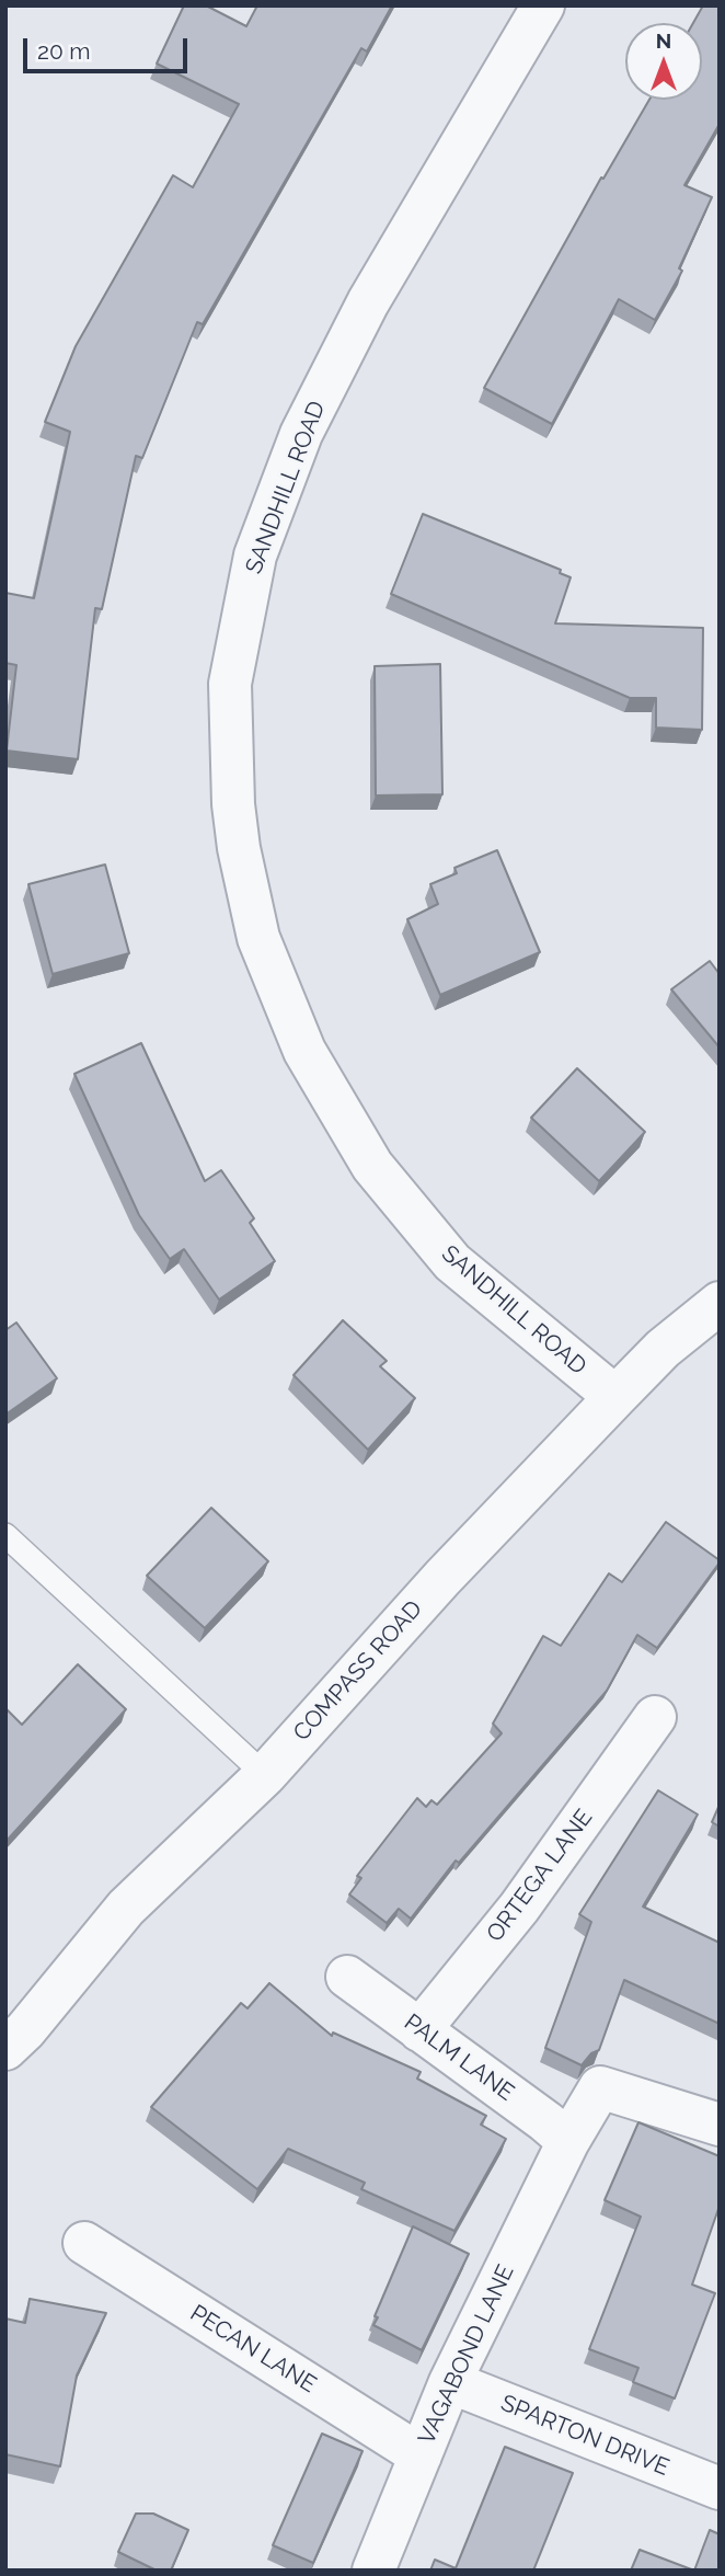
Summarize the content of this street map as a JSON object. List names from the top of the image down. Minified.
{"streets":{"street":["SANDHILL ROAD","COMPASS ROAD","ORTEGA LANE","PALM LANE","PECAN LANE","VAGABOND LANE","SPARTON DRIVE"]},"crossings":[["SANDHILL ROAD","COMPASS ROAD"],["ORTEGA LANE","PALM LANE"],["PALM LANE","VAGABOND LANE"],["PECAN LANE","VAGABOND LANE"],["VAGABOND LANE","SPARTON DRIVE"]],"scale_bar":"20 m","north":"top"}
